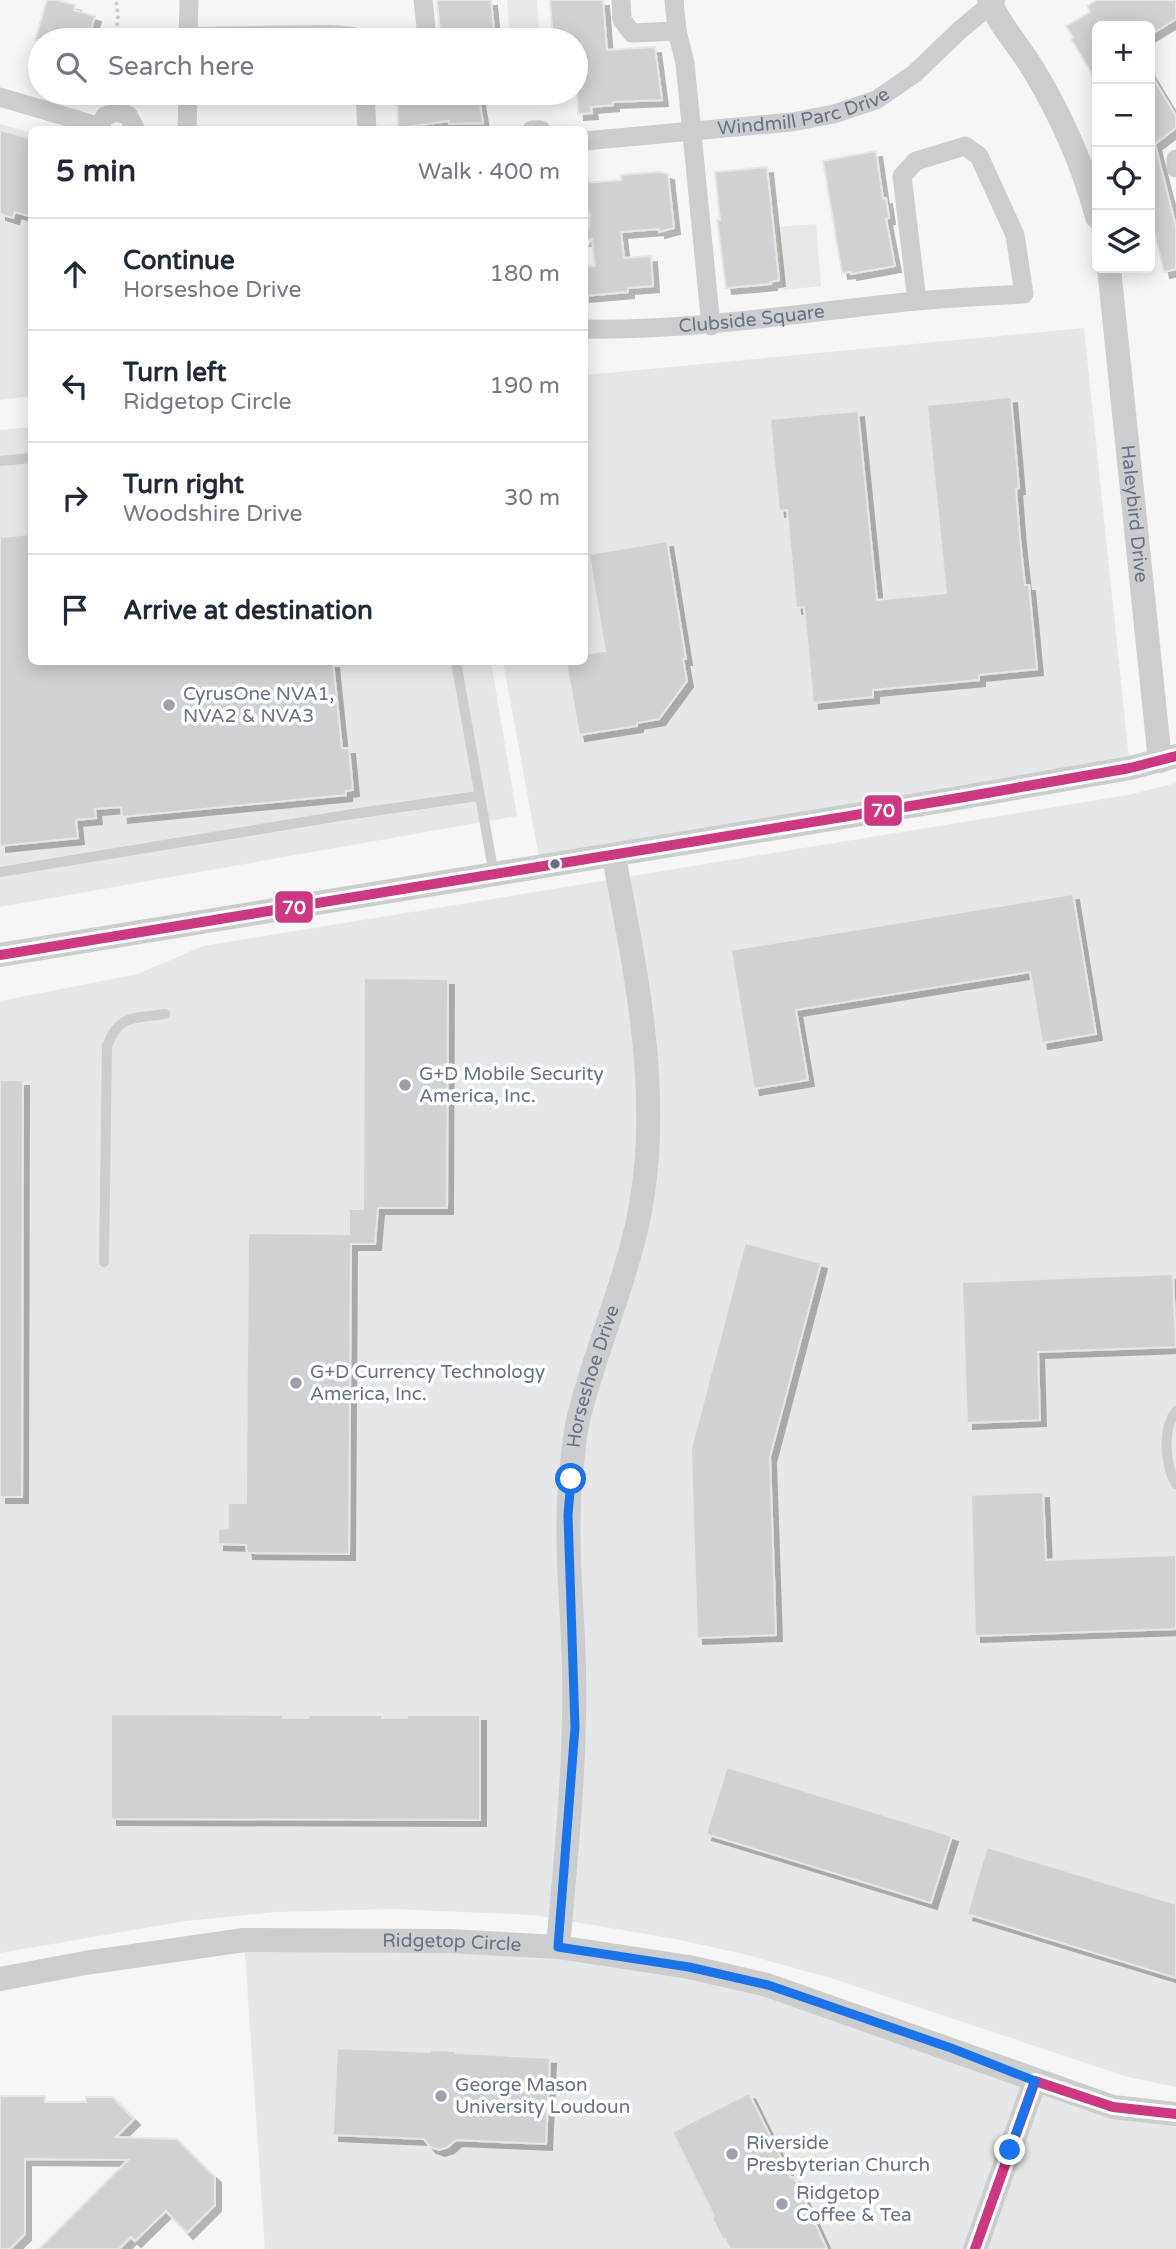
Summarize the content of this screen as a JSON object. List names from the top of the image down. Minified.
{"streets":{"street":["Windmill Parc Drive","Clubside Square","Haleybird Drive","Horseshoe Drive","Ridgetop Circle"]},"crossings":[["Horseshoe Drive","Ridgetop Circle"]],"places":["CyrusOne NVA1, NVA2 & NVA3","G+D Mobile Security America, Inc.","G+D Currency Technology America, Inc.","George Mason University Loudoun","Riverside Presbyterian Church","Ridgetop Coffee & Tea"],"lines":["transit line 70"],"page":{"map_buttons":["+","−"],"search":"Search here","heading":["5 min","Walk · 400 m"],"list":[["Continue","Horseshoe Drive","180 m"],["Turn left","Ridgetop Circle","190 m"],["Turn right","Woodshire Drive","30 m"],"Arrive at destination"]}}
